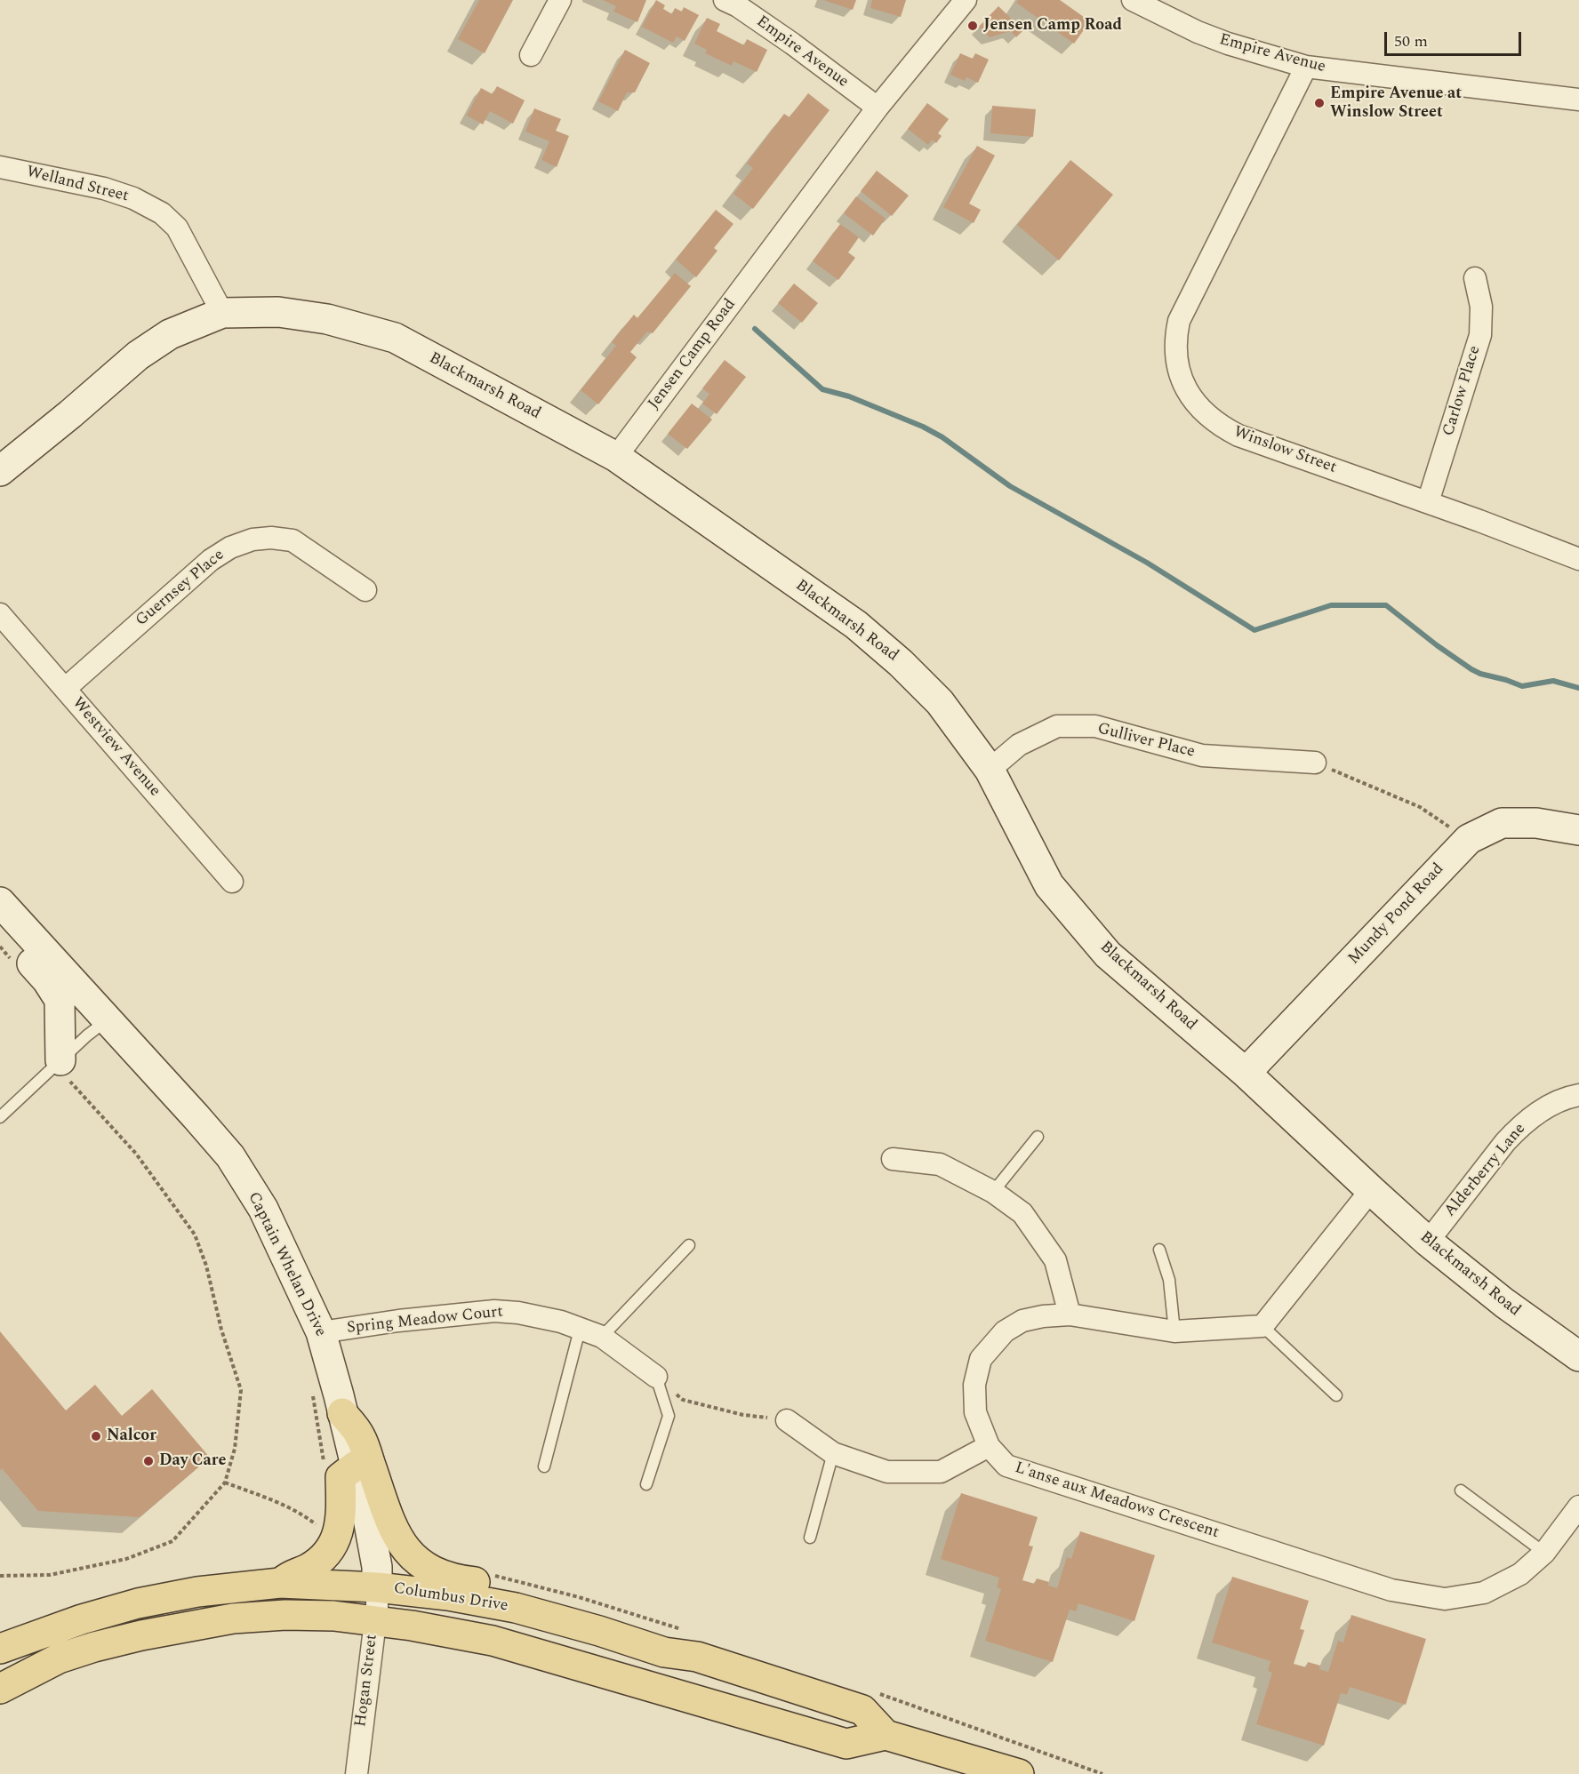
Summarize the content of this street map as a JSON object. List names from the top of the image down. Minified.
{"streets":{"main road":["Columbus Drive"],"street":["Empire Avenue","Welland Street","Jensen Camp Road","Blackmarsh Road","Carlow Place","Winslow Street","Guernsey Place","Gulliver Place","Westview Avenue","Mundy Pond Road","Alderberry Lane","Captain Whelan Drive","Spring Meadow Court","L'anse aux Meadows Crescent","Hogan Street"]},"crossings":[["Empire Avenue","Jensen Camp Road"],["Empire Avenue","Winslow Street"],["Welland Street","Blackmarsh Road"],["Jensen Camp Road","Blackmarsh Road"],["Blackmarsh Road","Gulliver Place"],["Blackmarsh Road","Mundy Pond Road"],["Blackmarsh Road","Alderberry Lane"],["Carlow Place","Winslow Street"],["Guernsey Place","Westview Avenue"],["Captain Whelan Drive","Spring Meadow Court"],["Captain Whelan Drive","Columbus Drive"],["Captain Whelan Drive","Hogan Street"],["Columbus Drive","Hogan Street"]],"places":["Jensen Camp Road","Empire Avenue at Winslow Street","Nalcor","Day Care"],"scale_bar":"50 m"}
